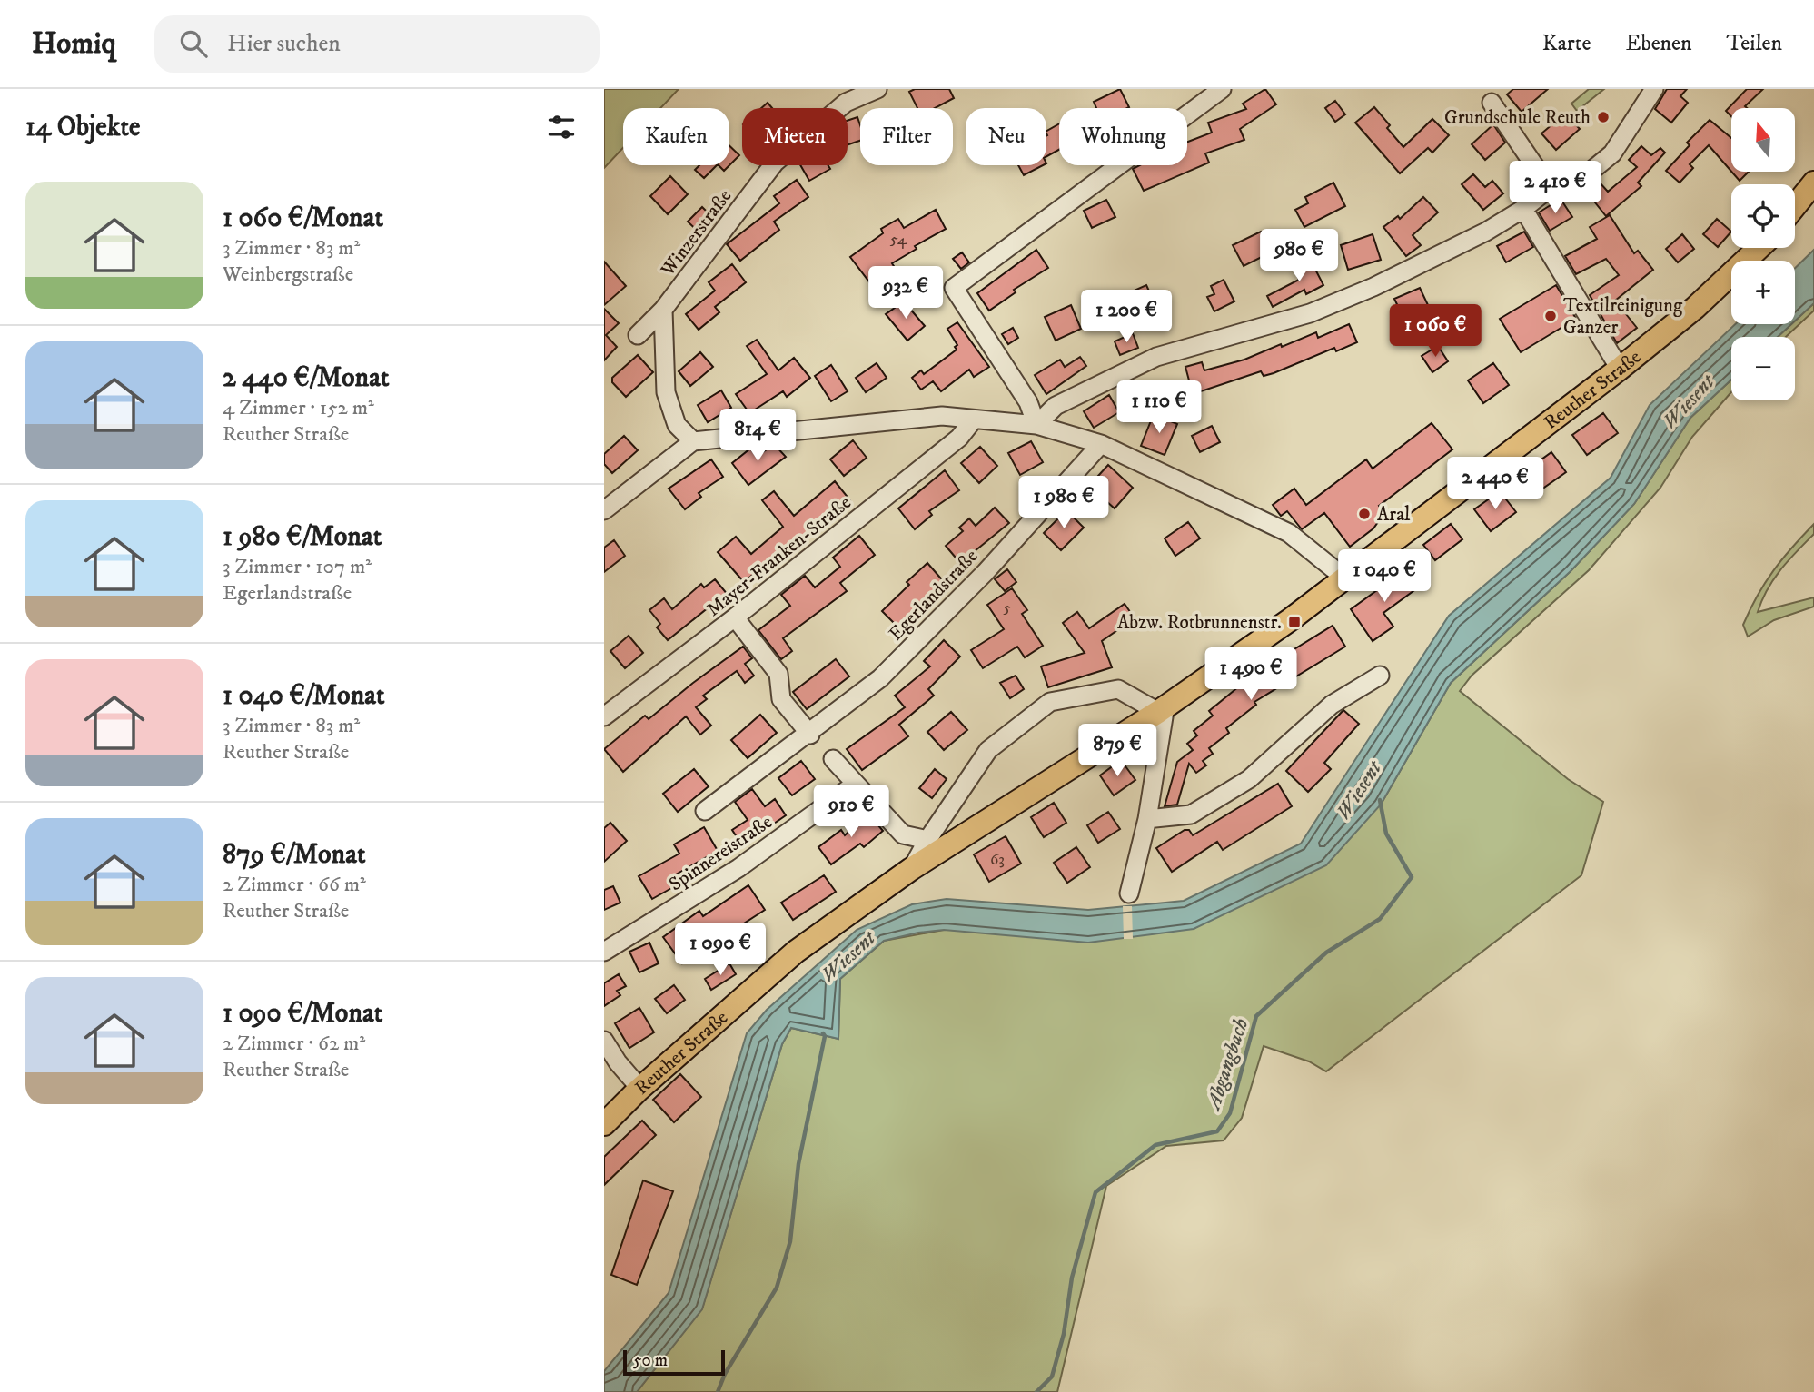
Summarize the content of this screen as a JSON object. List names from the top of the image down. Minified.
{"streets":{"main road":["Reuther Straße"],"street":["Winzerstraße","Mayer-Franken-Straße","Egerlandstraße","Spinnereistraße"]},"water":["Wiesent","Abgangbach"],"places":{"other":["Grundschule Reuth","Textilreinigung Ganzer","Aral"],"transit":["Abzw. Rotbrunnenstr."]},"house_numbers":["54","5","63"],"scale_bar":"50 m","north":"top","page":{"header":"Homiq","search":"Hier suchen","nav":["Karte","Ebenen","Teilen"],"heading":"14 Objekte","map_buttons":["+","−"],"chip":["Kaufen","Mieten","Filter","Neu","Wohnung"],"price":["2 410 €","980 €","932 €","1 200 €","1 060 €","1 110 €","814 €","2 440 €","1 980 €","1 040 €","1 490 €","879 €","910 €","1 090 €"],"list":[{"name":"1 060 €/Monat","note":"3 Zimmer · 83 m² · Weinbergstraße"},{"name":"2 440 €/Monat","note":"4 Zimmer · 152 m² · Reuther Straße"},{"name":"1 980 €/Monat","note":"3 Zimmer · 107 m² · Egerlandstraße"},{"name":"1 040 €/Monat","note":"3 Zimmer · 83 m² · Reuther Straße"},{"name":"879 €/Monat","note":"2 Zimmer · 66 m² · Reuther Straße"},{"name":"1 090 €/Monat","note":"2 Zimmer · 62 m² · Reuther Straße"}],"scale":"50 m"}}
